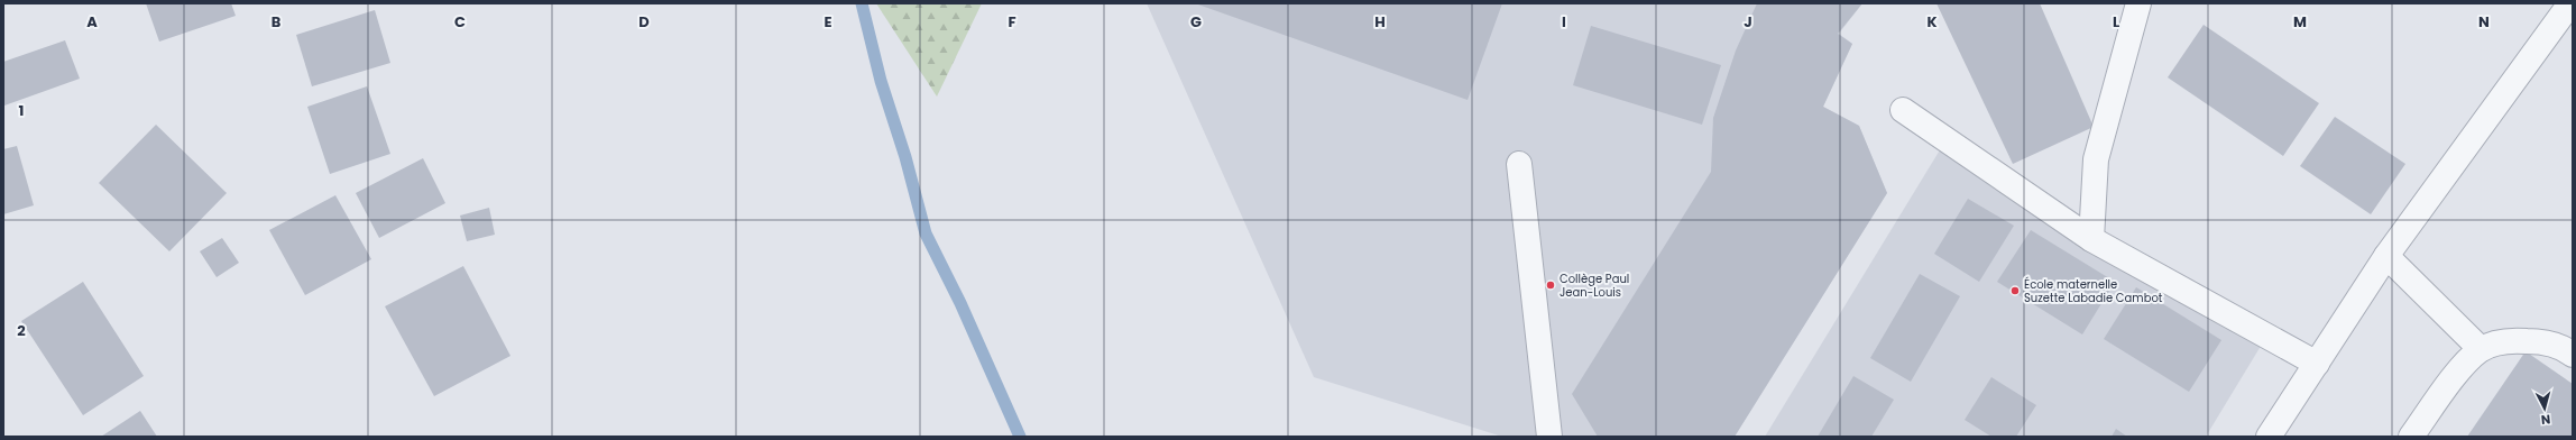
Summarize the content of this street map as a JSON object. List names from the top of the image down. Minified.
{"places":["Collège Paul Jean-Louis","École maternelle Suzette Labadie Cambot"],"north":"bottom","grid":{"columns":["A","B","C","D","E","F","G","H","I","J","K","L","M","N"],"rows":["1","2"]}}
